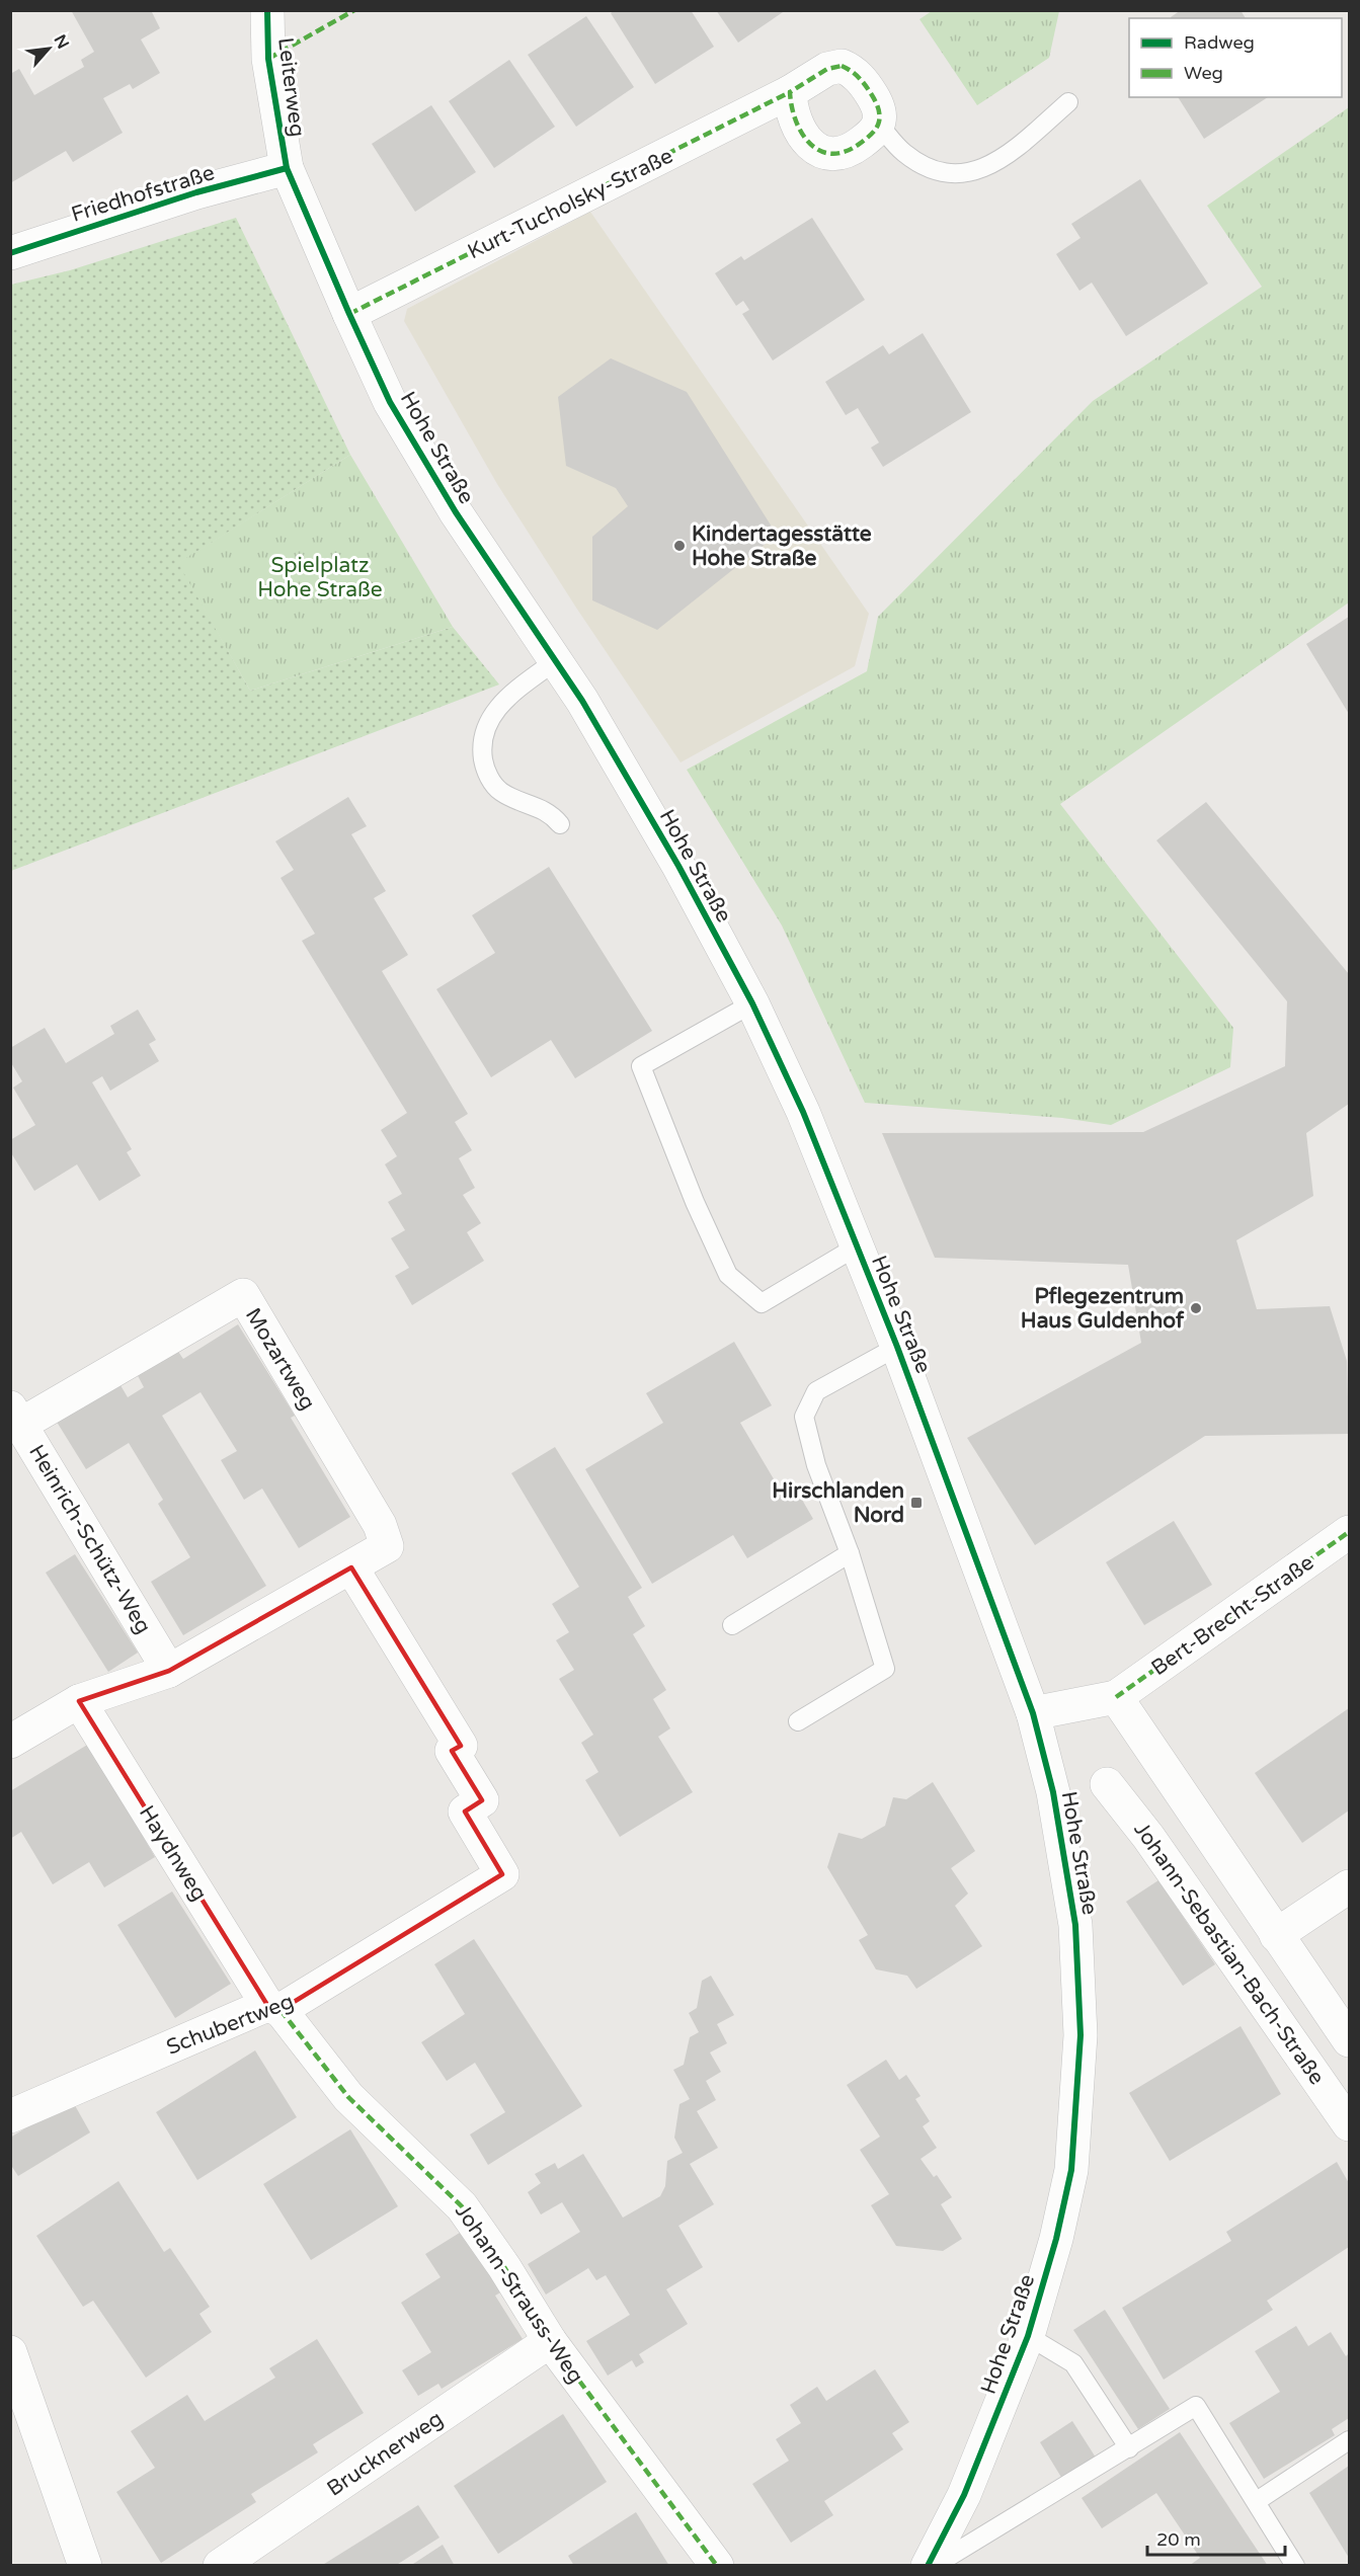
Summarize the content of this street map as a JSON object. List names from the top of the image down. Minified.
{"streets":{"street":["Leiterweg","Friedhofstraße","Kurt-Tucholsky-Straße","Hohe Straße","Mozartweg","Heinrich-Schütz-Weg","Bert-Brecht-Straße","Haydnweg","Johann-Sebastian-Bach-Straße","Schubertweg","Johann-Strauss-Weg","Brucknerweg"]},"crossings":[["Leiterweg","Friedhofstraße"],["Leiterweg","Hohe Straße"],["Friedhofstraße","Hohe Straße"],["Kurt-Tucholsky-Straße","Hohe Straße"],["Mozartweg","Heinrich-Schütz-Weg"],["Mozartweg","Haydnweg"],["Mozartweg","Schubertweg"],["Haydnweg","Schubertweg"],["Haydnweg","Johann-Strauss-Weg"],["Schubertweg","Johann-Strauss-Weg"],["Johann-Strauss-Weg","Brucknerweg"]],"parks":["Spielplatz Hohe Straße"],"places":{"other":["Kindertagesstätte Hohe Straße","Pflegezentrum Haus Guldenhof"],"transit":["Hirschlanden Nord"]},"legend":["Radweg","Weg"],"scale_bar":"20 m","north":"top right"}
